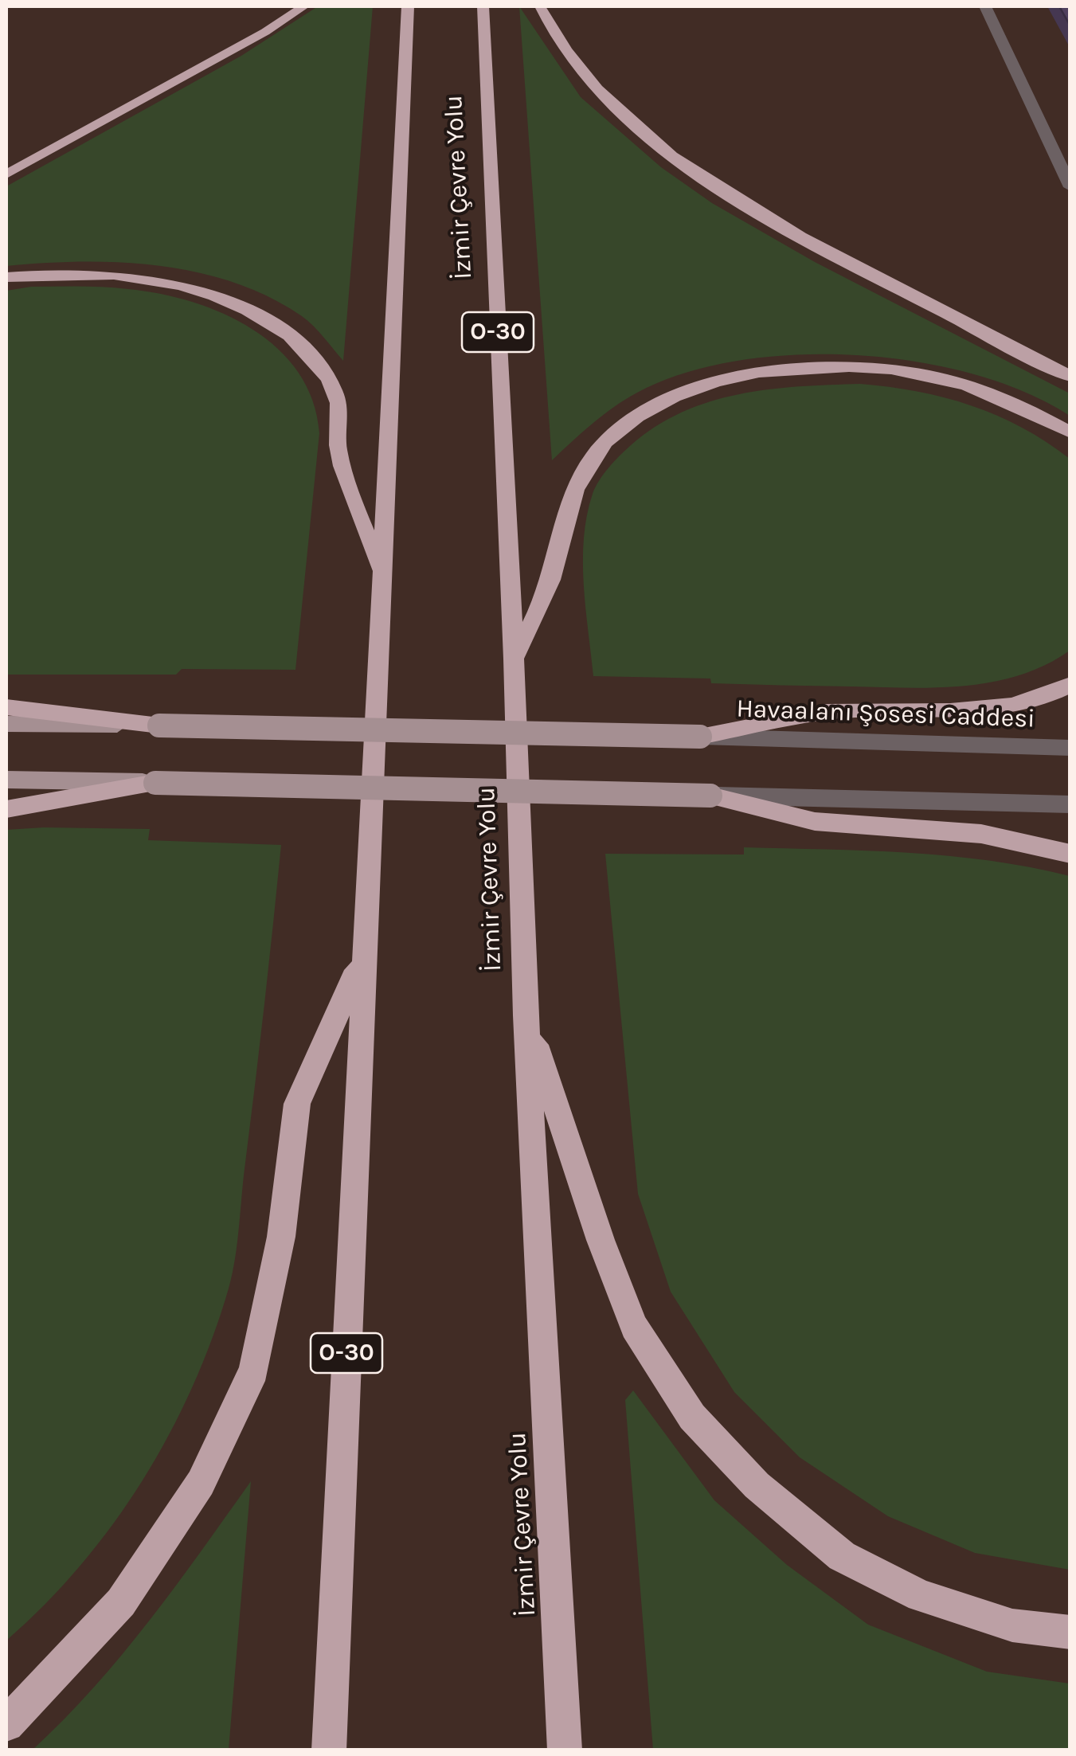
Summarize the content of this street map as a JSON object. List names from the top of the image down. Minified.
{"streets":{"highway":["İzmir Çevre Yolu","O-30"],"street":["Havaalanı Şosesi Caddesi"]}}
